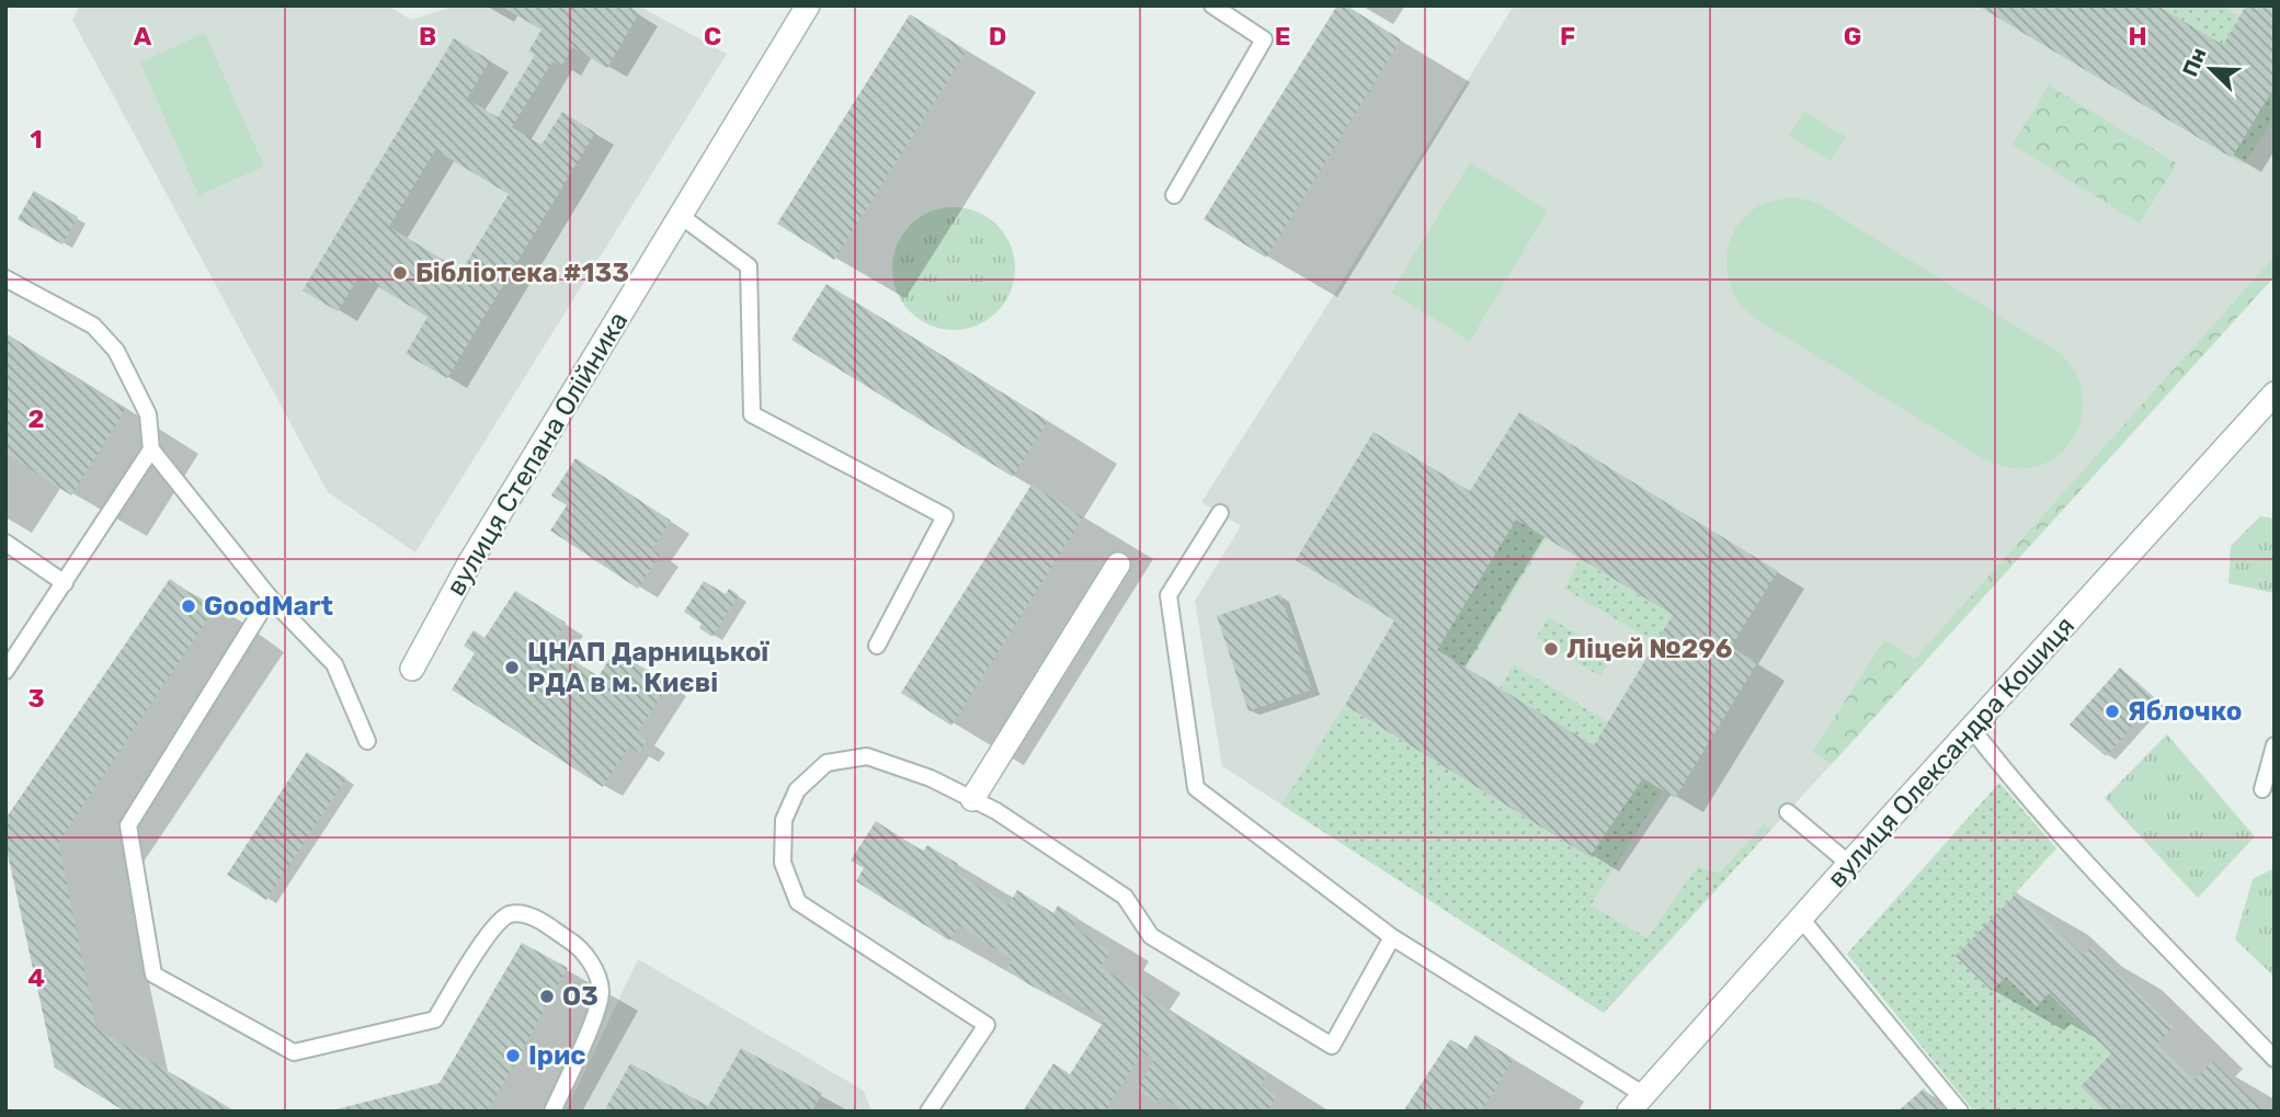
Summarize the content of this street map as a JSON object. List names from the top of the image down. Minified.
{"streets":{"street":["вулиця Степана Олійника","вулиця Олександра Кошиця"]},"places":["Бібліотека #133","GoodMart","Ліцей №296","ЦНАП Дарницької РДА в м. Києві","Яблочко","O3","Ірис"],"north":"top left","grid":{"columns":["A","B","C","D","E","F","G","H"],"rows":["1","2","3","4"]}}
